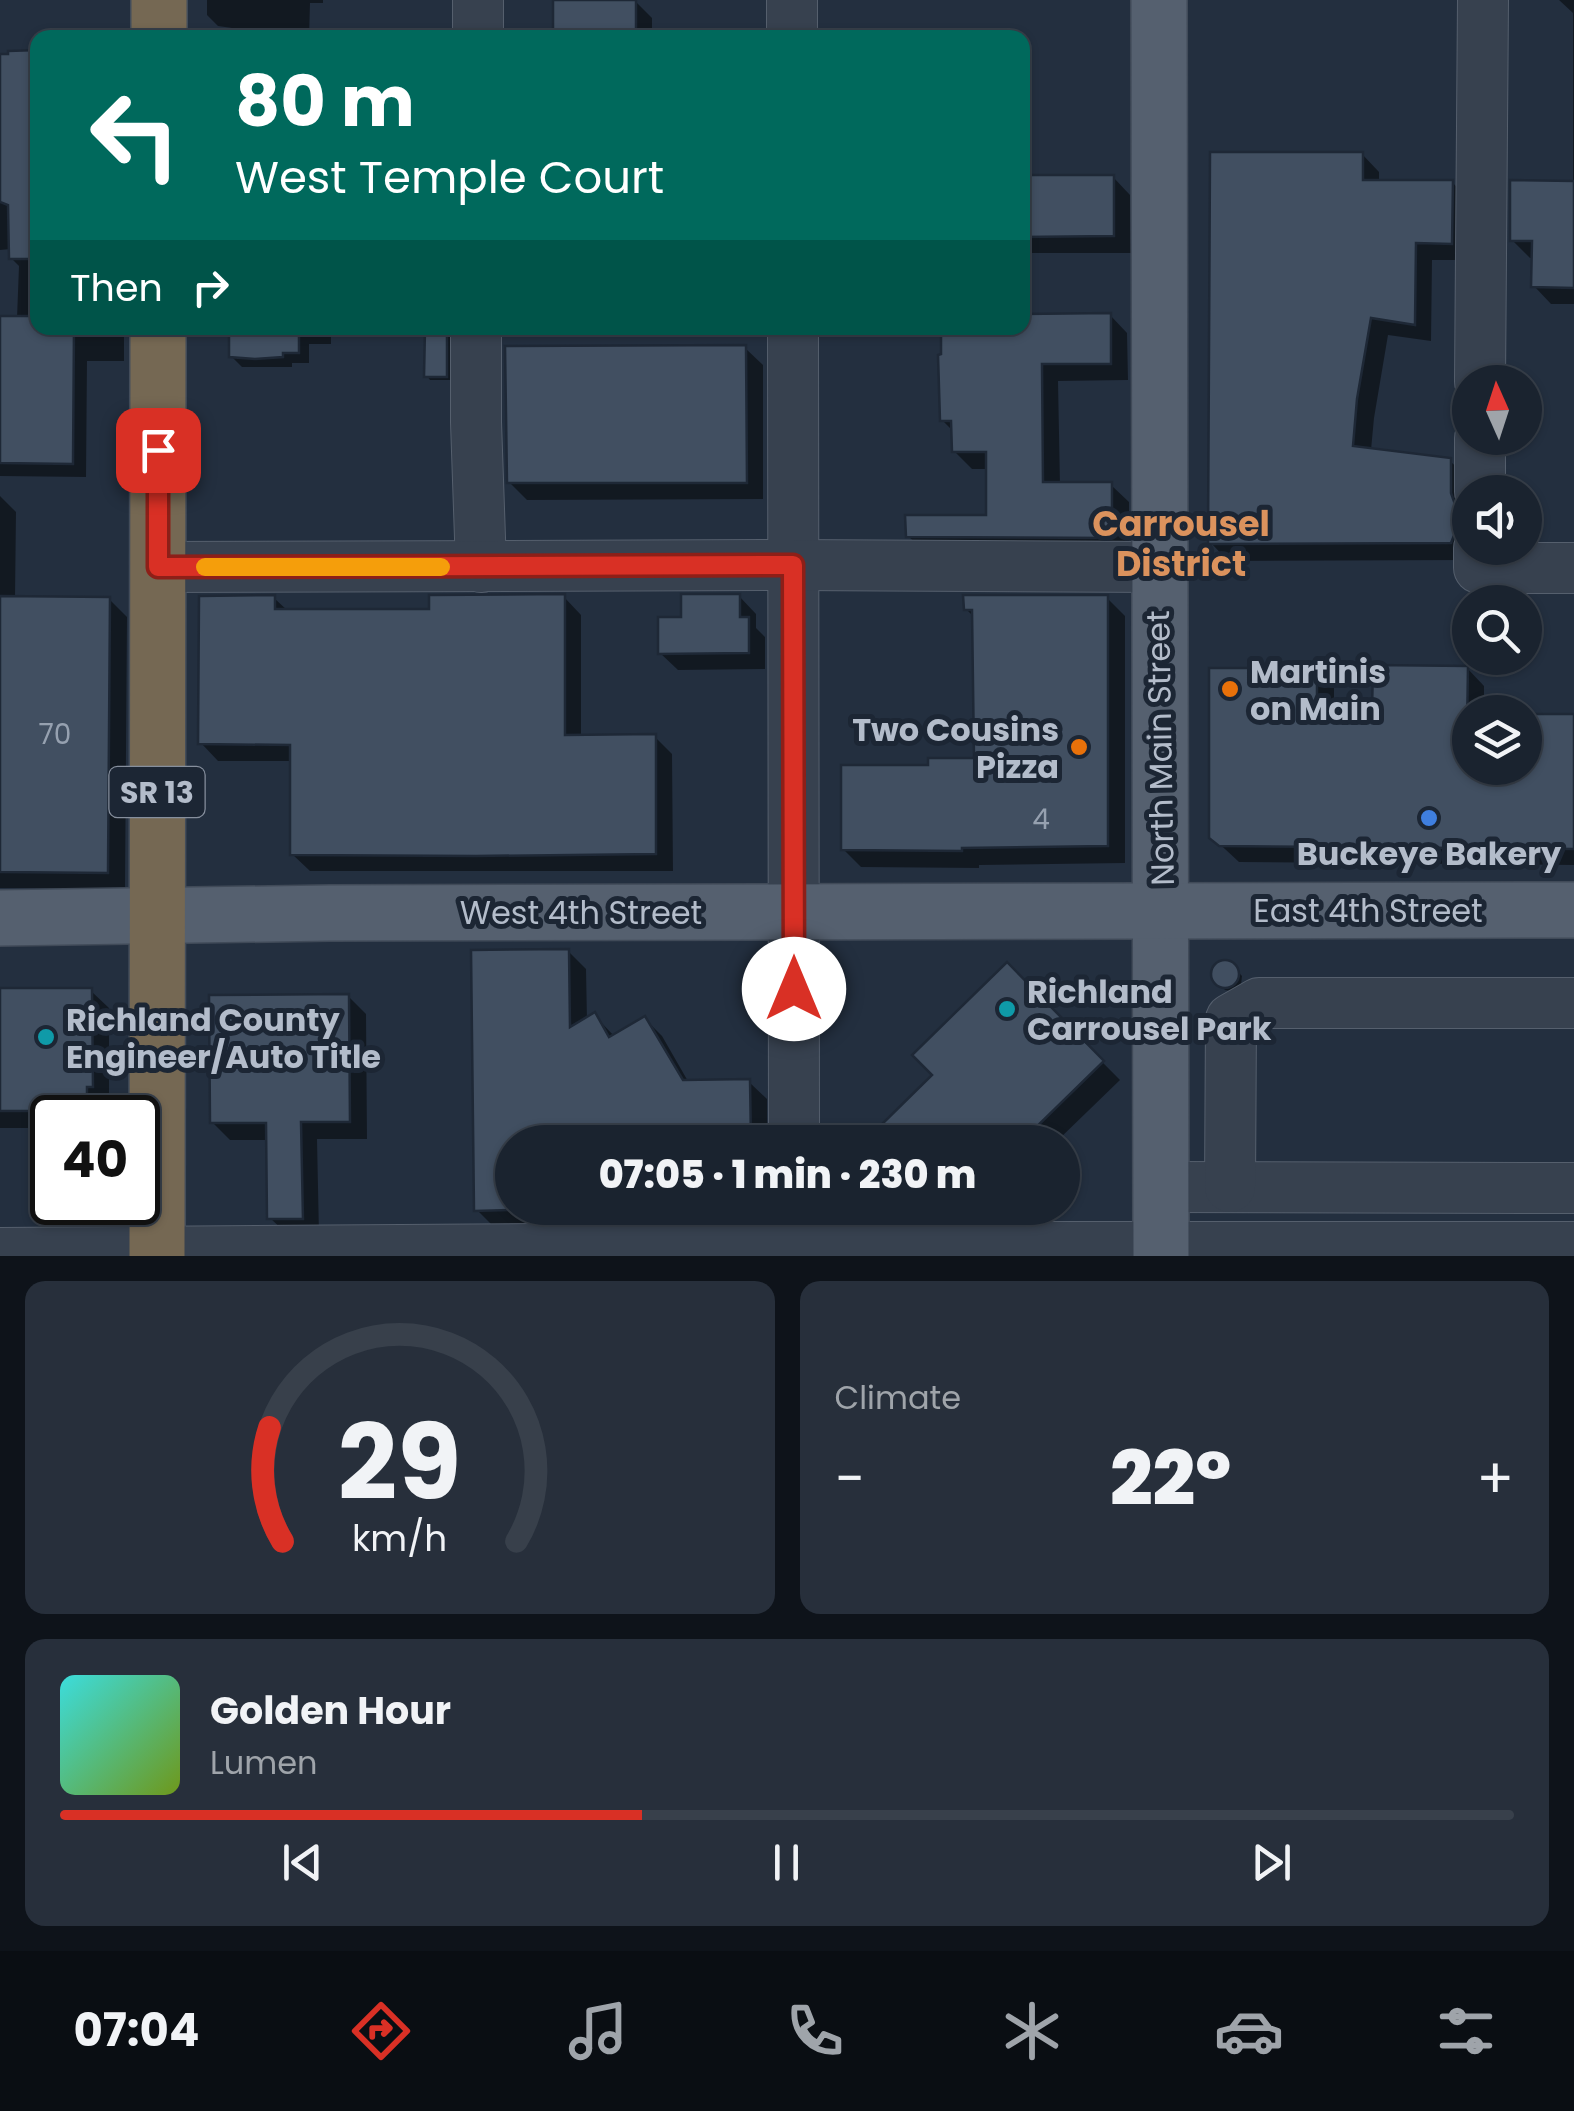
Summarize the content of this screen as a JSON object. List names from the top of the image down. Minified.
{"streets":{"highway":["SR 13"],"main road":["North Main Street","East 4th Street","West 4th Street"]},"crossings":[["North Main Street","East 4th Street"],["North Main Street","West 4th Street"],["SR 13","West 4th Street"],["East 4th Street","West 4th Street"]],"districts":["Carrousel District"],"places":["Martinis on Main","Two Cousins Pizza","Buckeye Bakery","Richland Carrousel Park","Richland County Engineer/Auto Title"],"house_numbers":["70","4"],"north":"top","page":{"turn":["80 m","West Temple Court"],"then":"Then","limit":"40","trip":"07:05 · 1 min · 230 m","tile":"Climate","heat":["−","22°","+"],"song":["Golden Hour","Lumen"],"tabs":"07:04","gauge":["29","km/h"]}}
